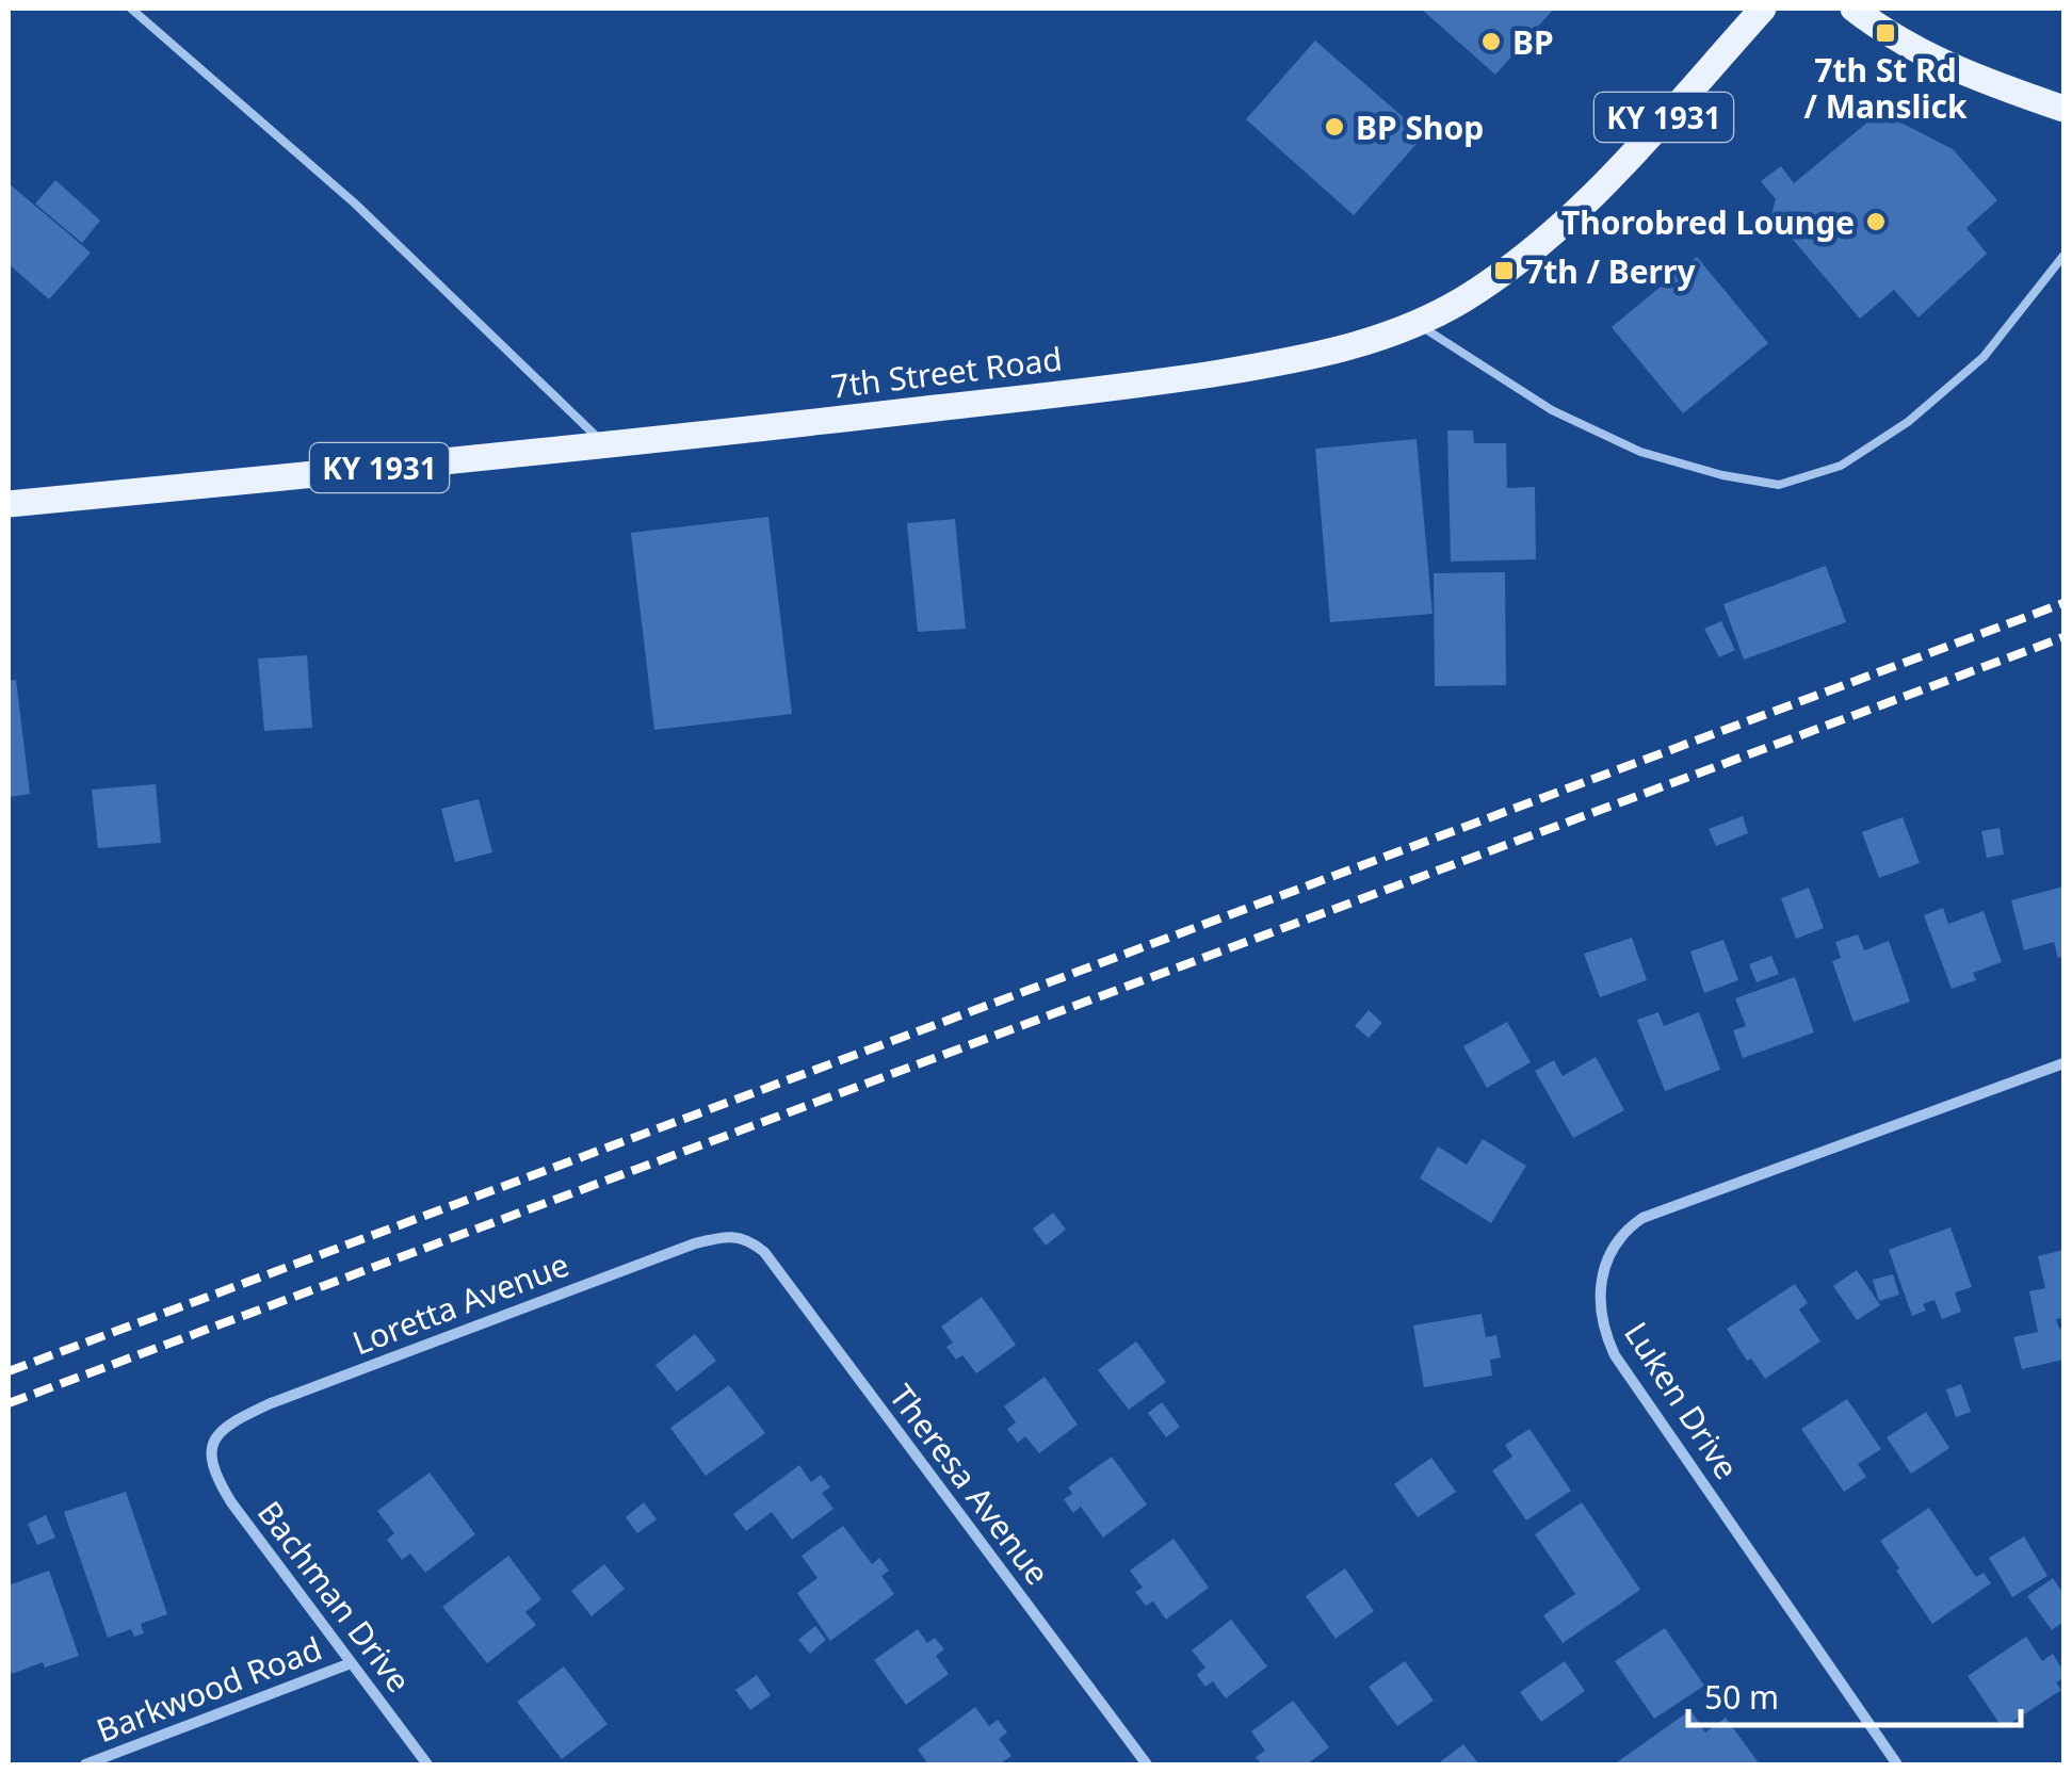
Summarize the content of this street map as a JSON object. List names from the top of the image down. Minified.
{"streets":{"main road":["KY 1931","7th Street Road"],"street":["Loretta Avenue","Luken Drive","Theresa Avenue","Bachman Drive","Barkwood Road"]},"crossings":[["Loretta Avenue","Theresa Avenue"],["Loretta Avenue","Bachman Drive"],["Bachman Drive","Barkwood Road"]],"places":{"transit":["7th St Rd / Manslick","7th / Berry"],"other":["BP","BP Shop","Thorobred Lounge"]},"scale_bar":"50 m"}
